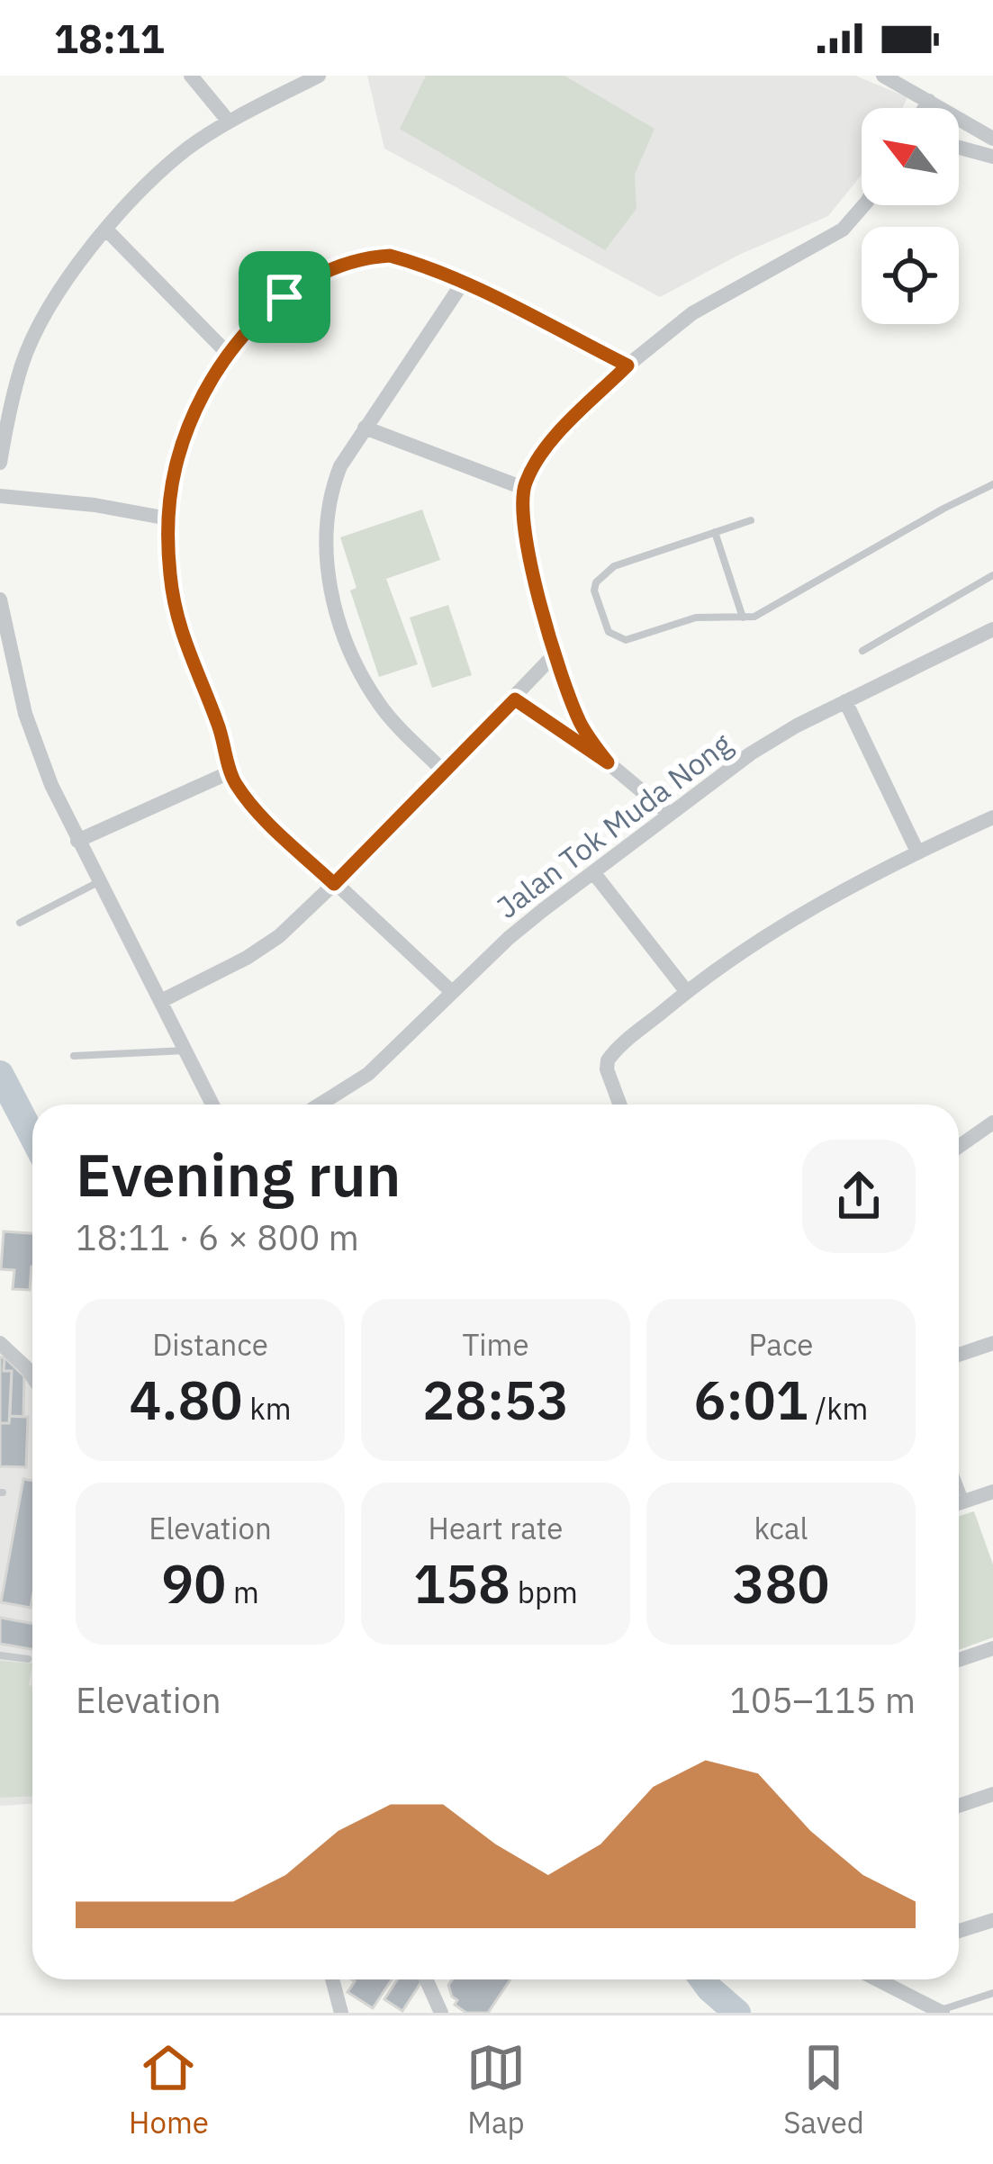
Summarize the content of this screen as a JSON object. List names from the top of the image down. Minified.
{"streets":{"street":["Jalan Tok Muda Nong"]},"north":"top left","page":{"status":"18:11","heading":["Evening run","18:11 · 6 × 800 m"],"stats":[["Distance","4.80 km"],["Time","28:53"],["Pace","6:01 /km"],["Elevation","90 m"],["Heart rate","158 bpm"],["kcal","380"]],"chart":["Elevation","105–115 m"],"tabs":["Home","Map","Saved"]}}
